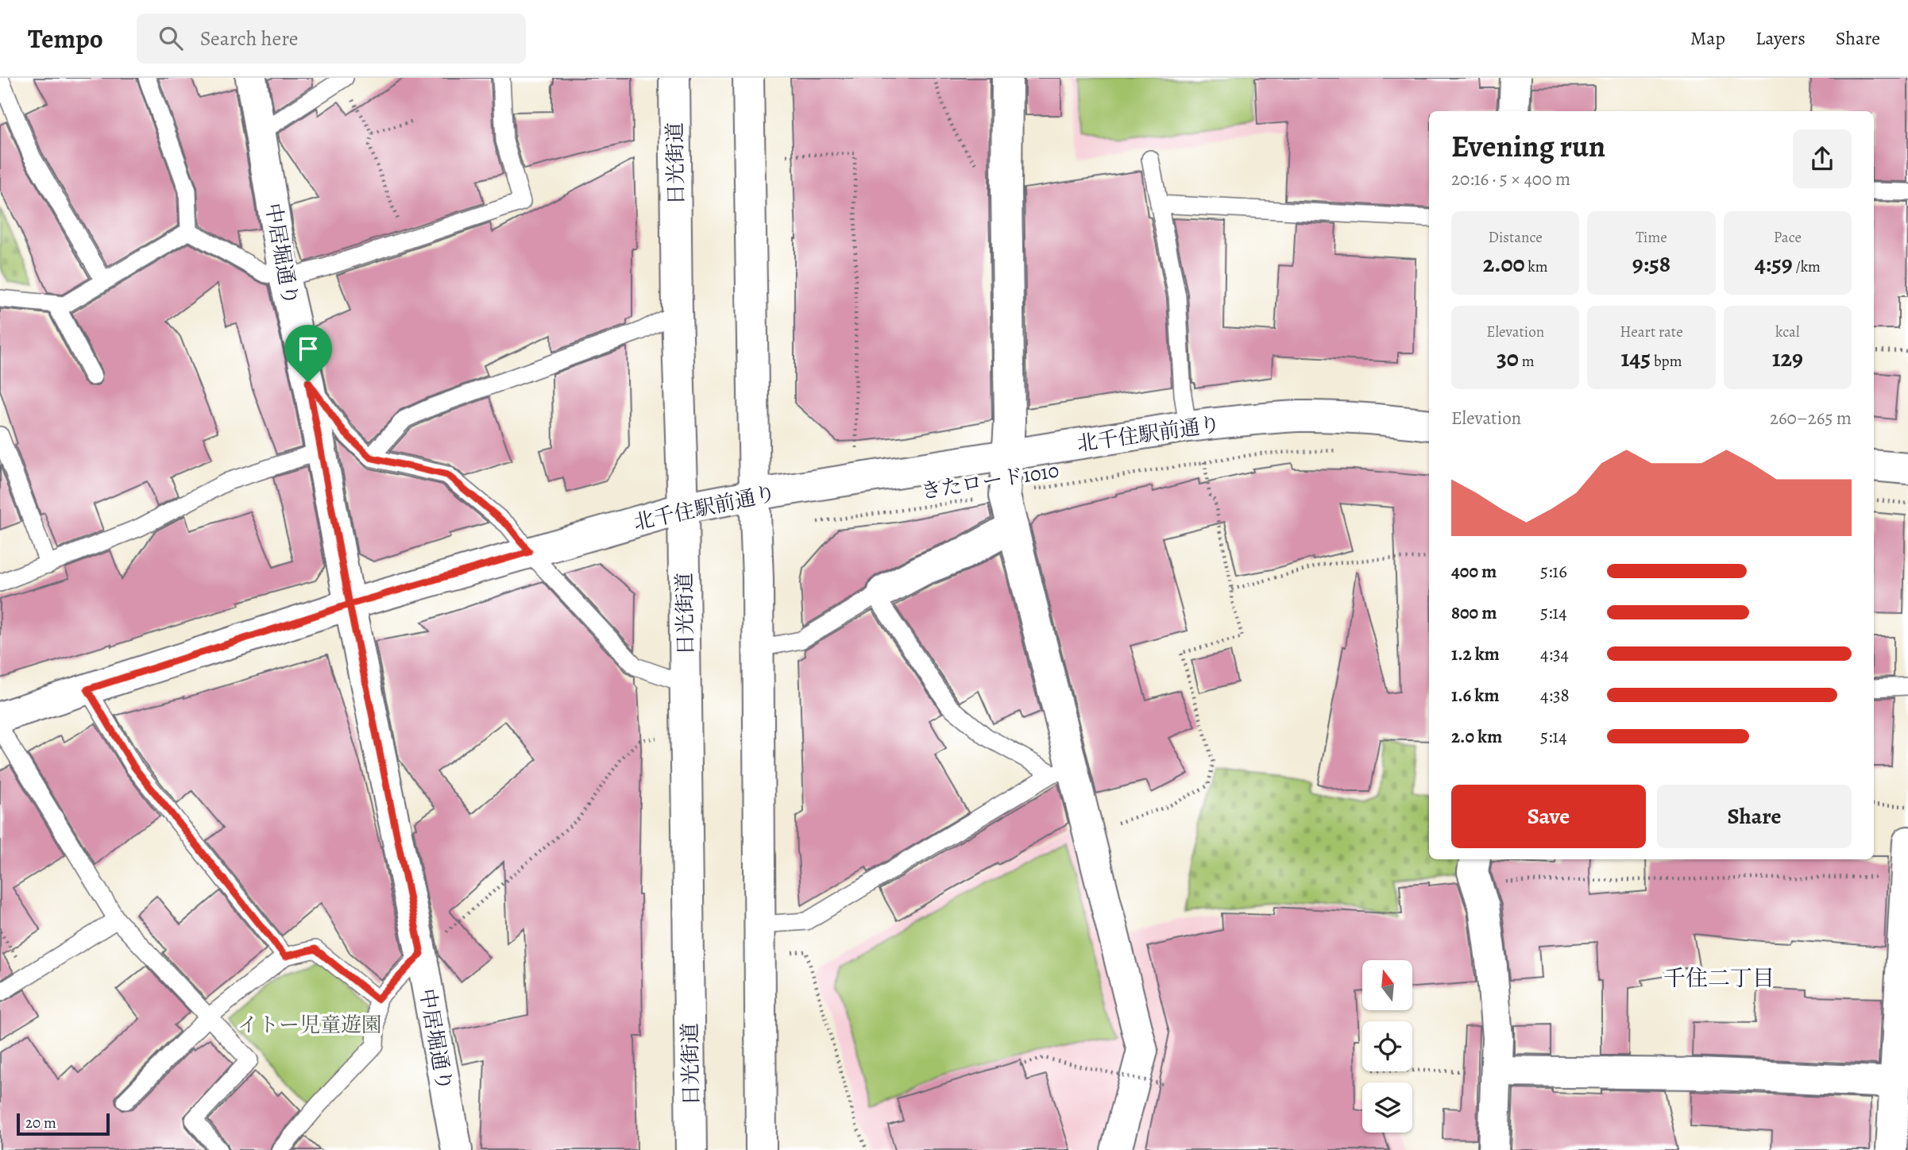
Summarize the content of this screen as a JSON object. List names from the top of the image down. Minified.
{"streets":{"main road":["日光街道","中居堀通り","北千住駅前通り"],"path":["きたロード1010"]},"crossings":[["日光街道","北千住駅前通り"],["中居堀通り","北千住駅前通り"]],"districts":["千住二丁目"],"parks":["イトー児童遊園"],"scale_bar":"20 m","north":"top","page":{"header":"Tempo","search":"Search here","nav":["Map","Layers","Share"],"heading":["Evening run","20:16 · 5 × 400 m"],"stats":[["Distance","2.00 km"],["Time","9:58"],["Pace","4:59 /km"],["Elevation","30 m"],["Heart rate","145 bpm"],["kcal","129"]],"chart":["Elevation","260–265 m"],"list":[{"name":"400 m","note":"5:16"},{"name":"800 m","note":"5:14"},{"name":"1.2 km","note":"4:34"},{"name":"1.6 km","note":"4:38"},{"name":"2.0 km","note":"5:14"}],"buttons":["Save","Share"],"scale":"20 m"}}
